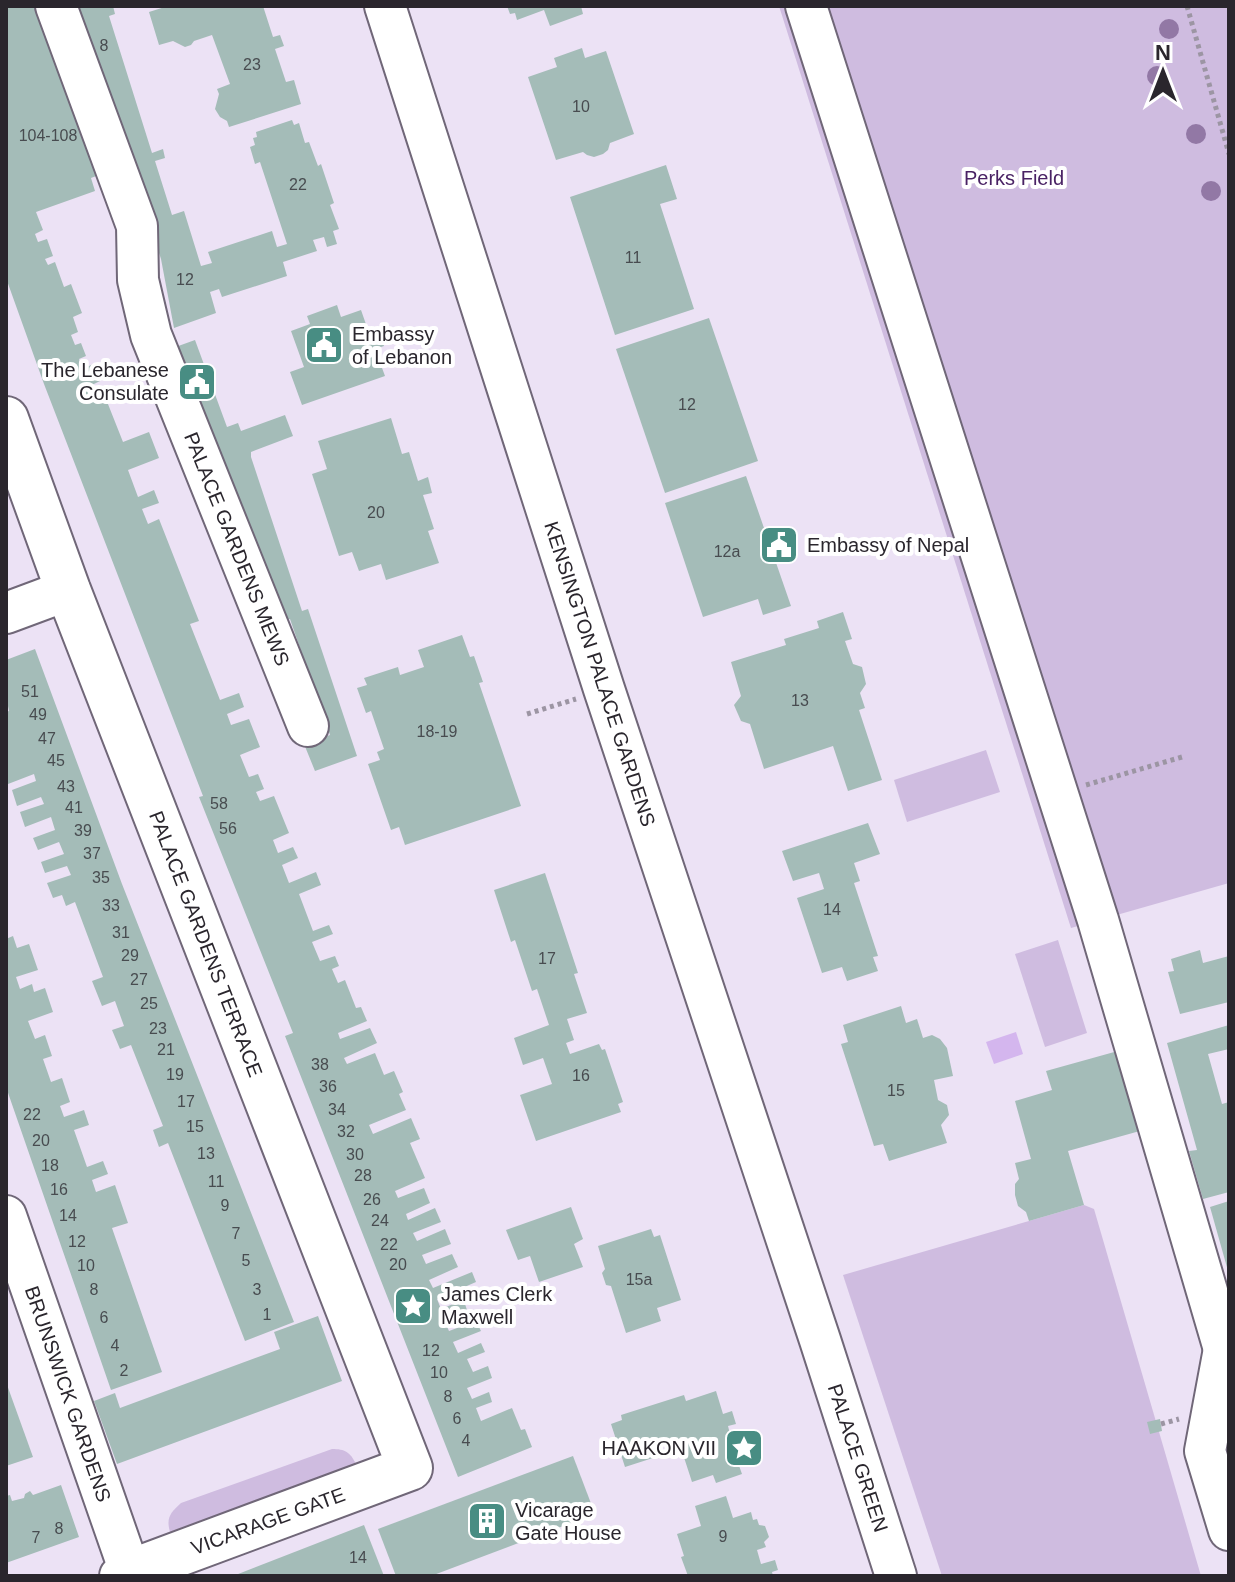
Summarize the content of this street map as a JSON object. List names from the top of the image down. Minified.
{"streets":{"main road":["PALACE GARDENS TERRACE","VICARAGE GATE"],"street":["PALACE GARDENS MEWS","KENSINGTON PALACE GARDENS","BRUNSWICK GARDENS","PALACE GREEN"]},"crossings":[["KENSINGTON PALACE GARDENS","PALACE GREEN"],["PALACE GARDENS TERRACE","VICARAGE GATE"],["BRUNSWICK GARDENS","VICARAGE GATE"]],"parks":["Perks Field"],"places":{"public building":["Embassy of Lebanon","The Lebanese Consulate","Embassy of Nepal"],"place":["James Clerk Maxwell","HAAKON VII"],"building":["Vicarage Gate House"]},"house_numbers":["8","23","10","104-108","22","11","12","12","20","12a","51","13","49","18-19","47","45","43","58","41","56","39","37","35","33","14","31","29","17","27","25","23","21","38","19","16","36","15","17","34","22","15","32","20","13","30","18","28","11","16","26","9","14","24","7","12","22","5","20","10","15a","8","3","1","6","4","12","2","10","8","6","4","8","9","7","14"],"north":"top"}
